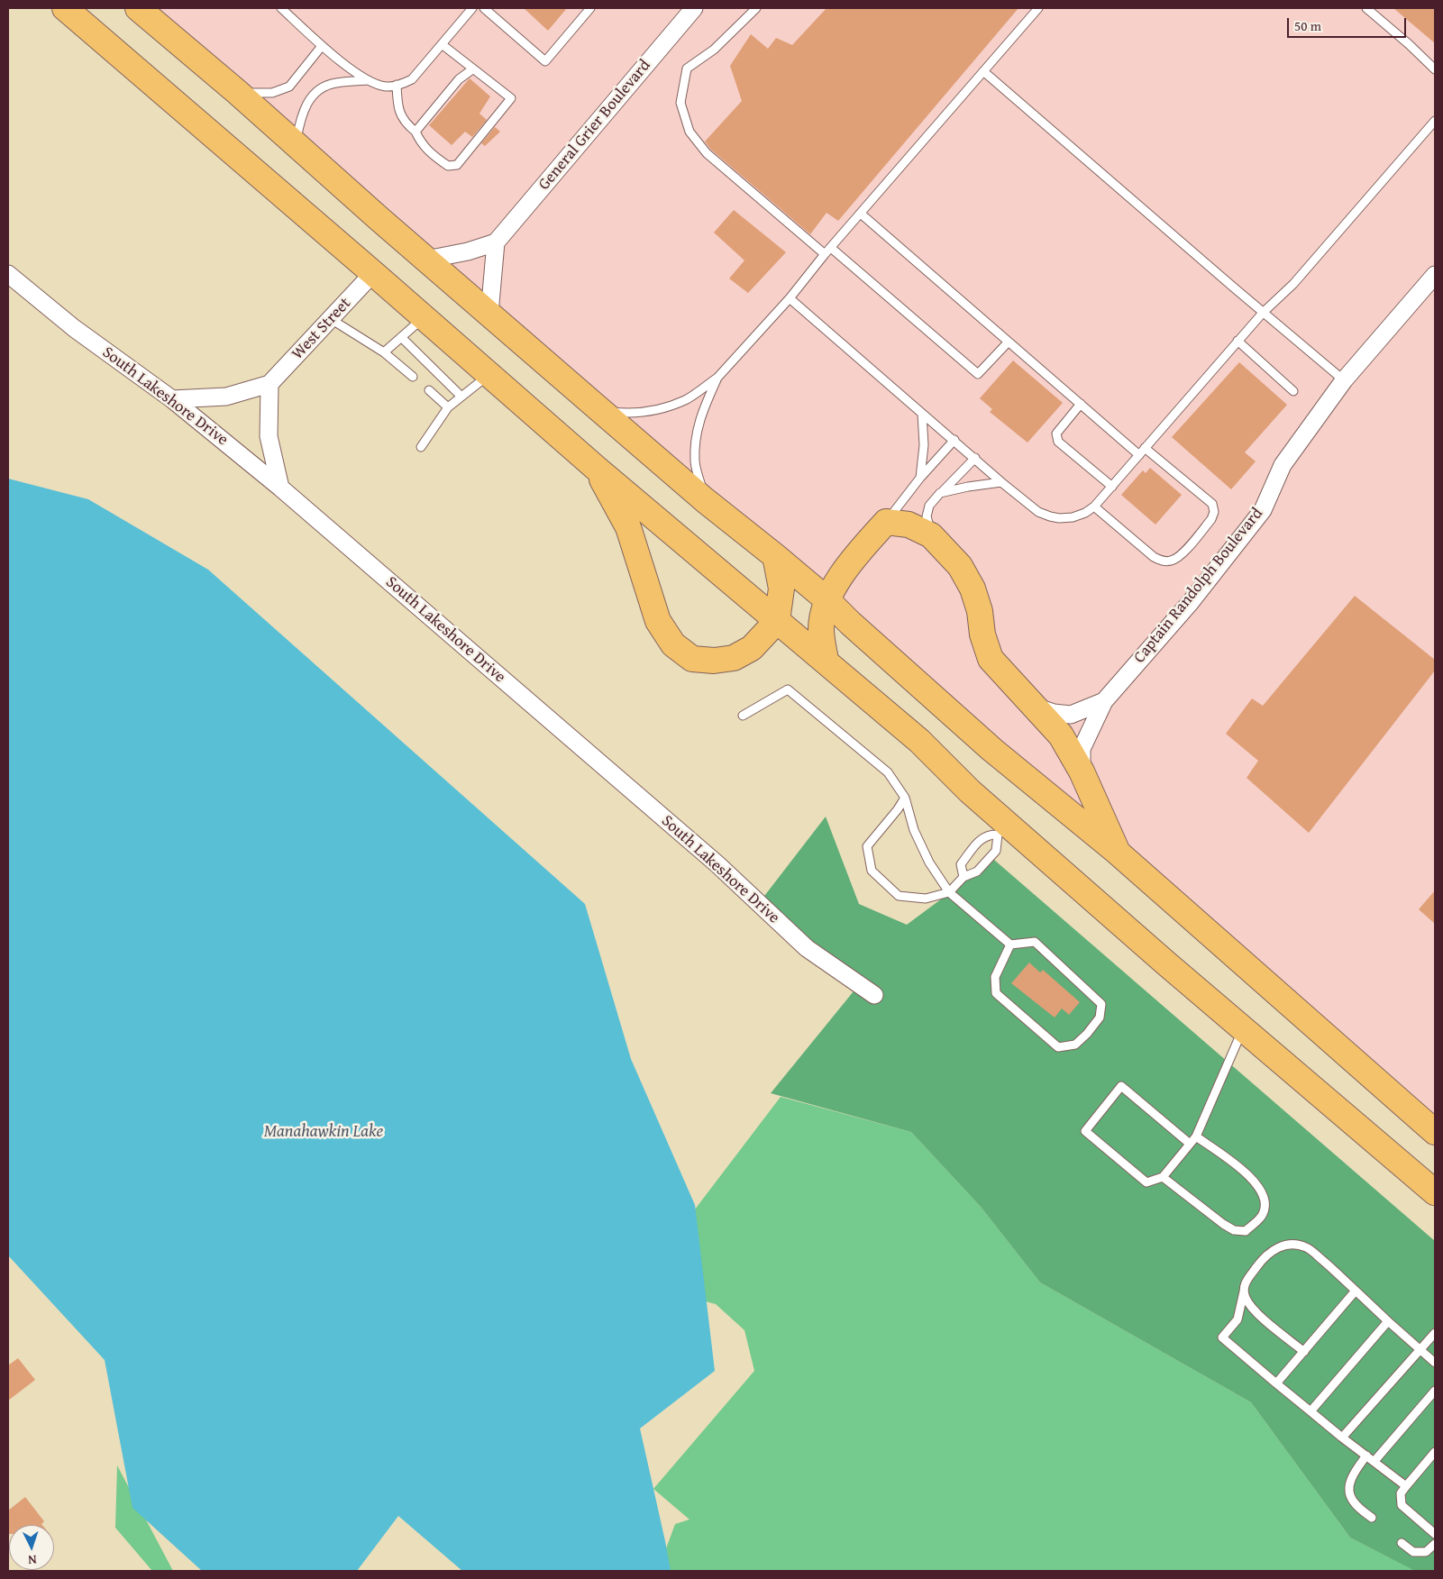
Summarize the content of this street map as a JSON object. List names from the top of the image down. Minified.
{"streets":{"street":["General Grier Boulevard","West Street","South Lakeshore Drive","Captain Randolph Boulevard"]},"water":["Manahawkin Lake"],"scale_bar":"50 m","north":"bottom"}
